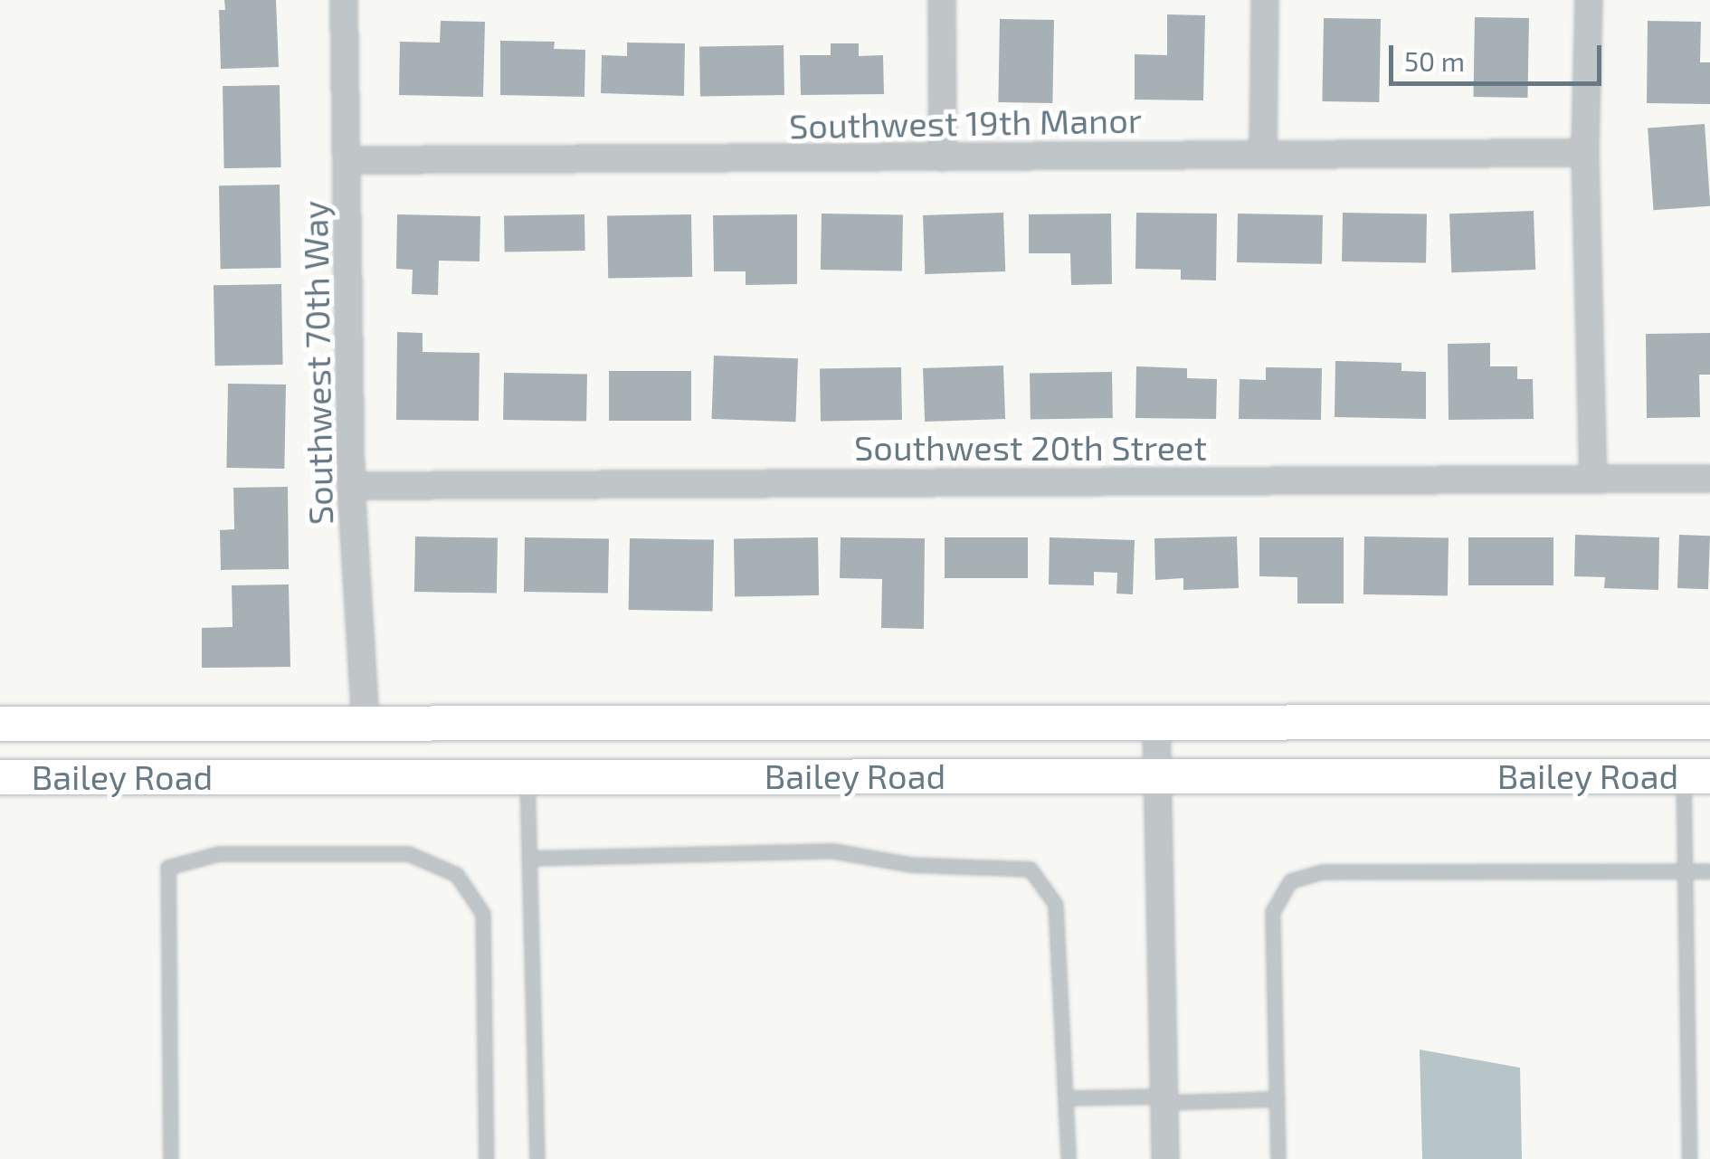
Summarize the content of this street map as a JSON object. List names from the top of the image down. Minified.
{"streets":{"street":["Southwest 19th Manor","Southwest 70th Way","Southwest 20th Street","Bailey Road"]},"crossings":[["Southwest 19th Manor","Southwest 70th Way"],["Southwest 70th Way","Southwest 20th Street"],["Southwest 70th Way","Bailey Road"]],"scale_bar":"50 m"}
